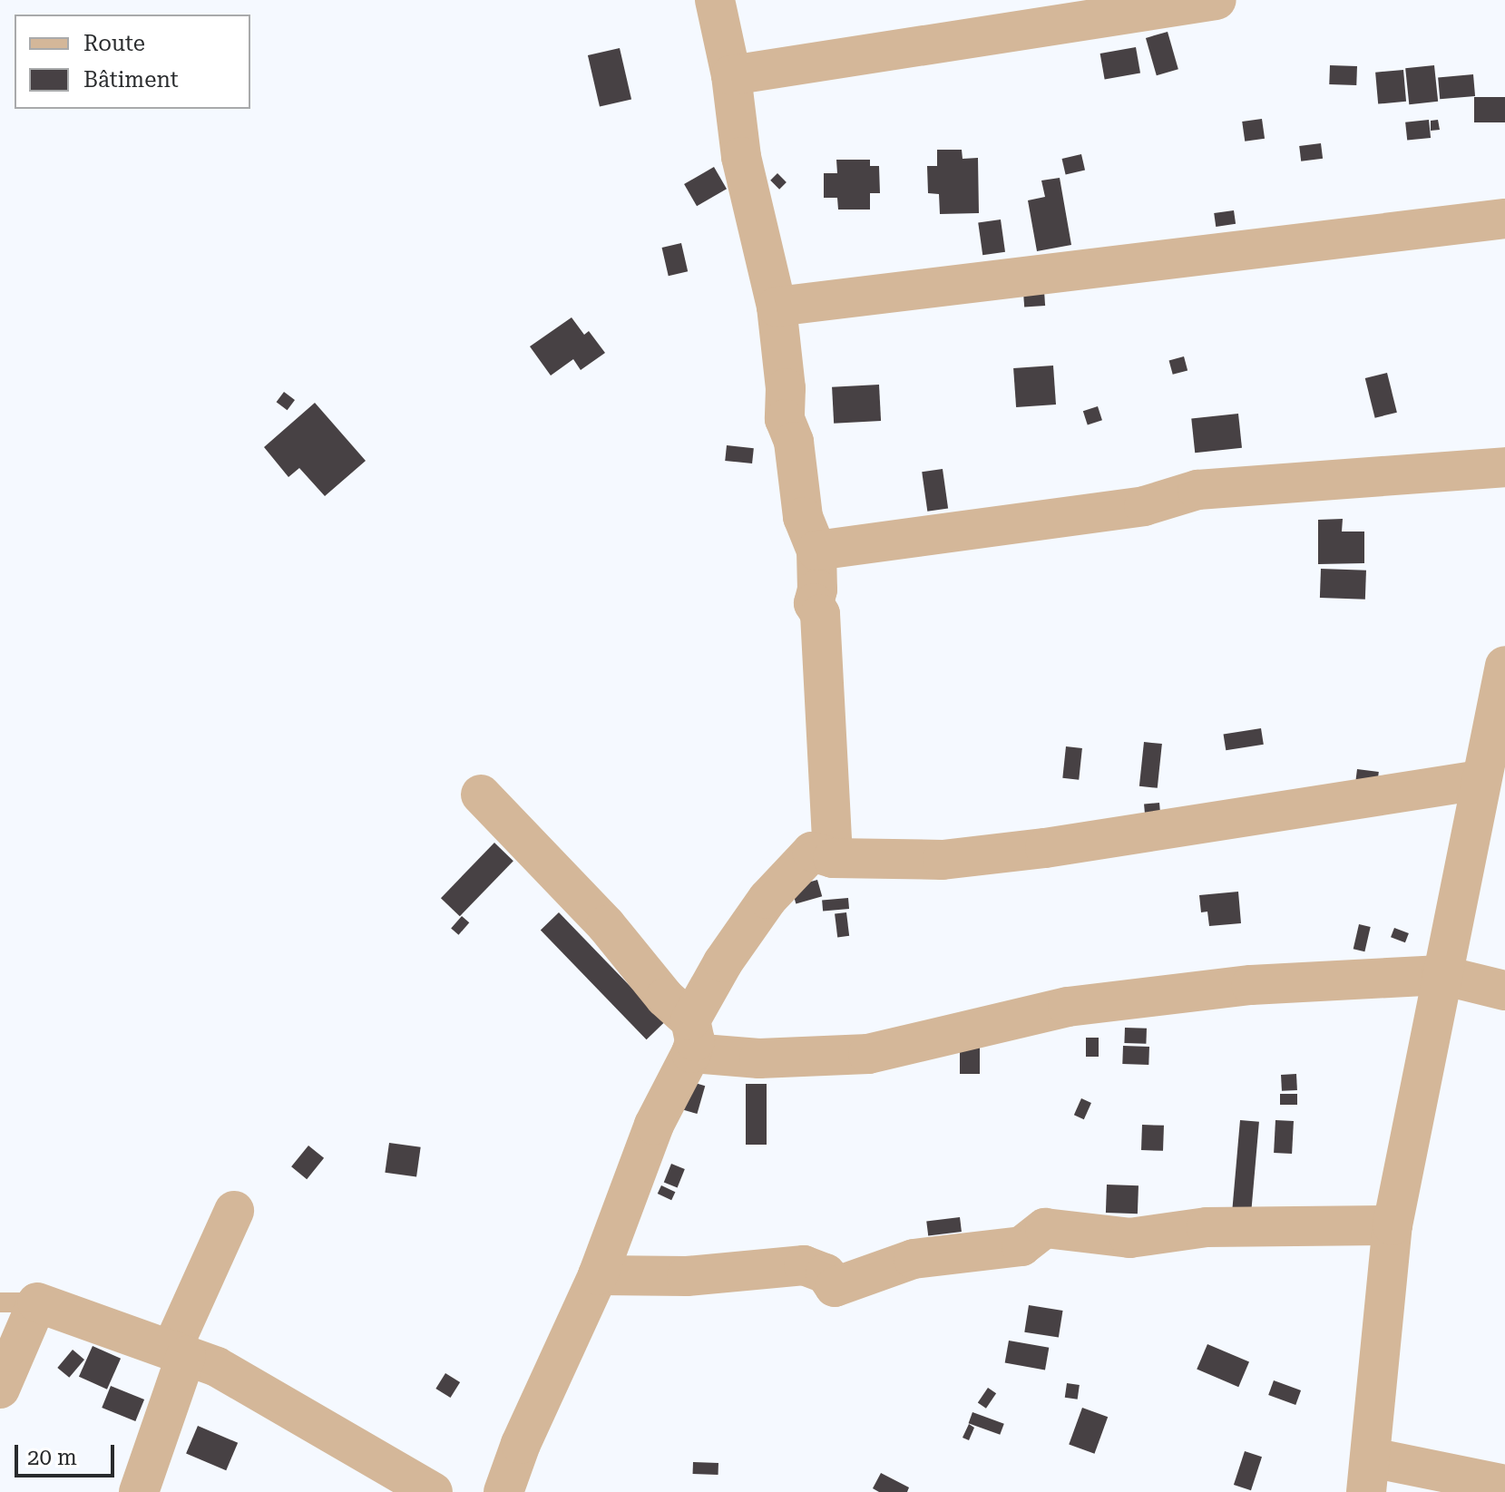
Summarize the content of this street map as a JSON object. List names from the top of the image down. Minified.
{"legend":["Route","Bâtiment"],"scale_bar":"20 m"}
